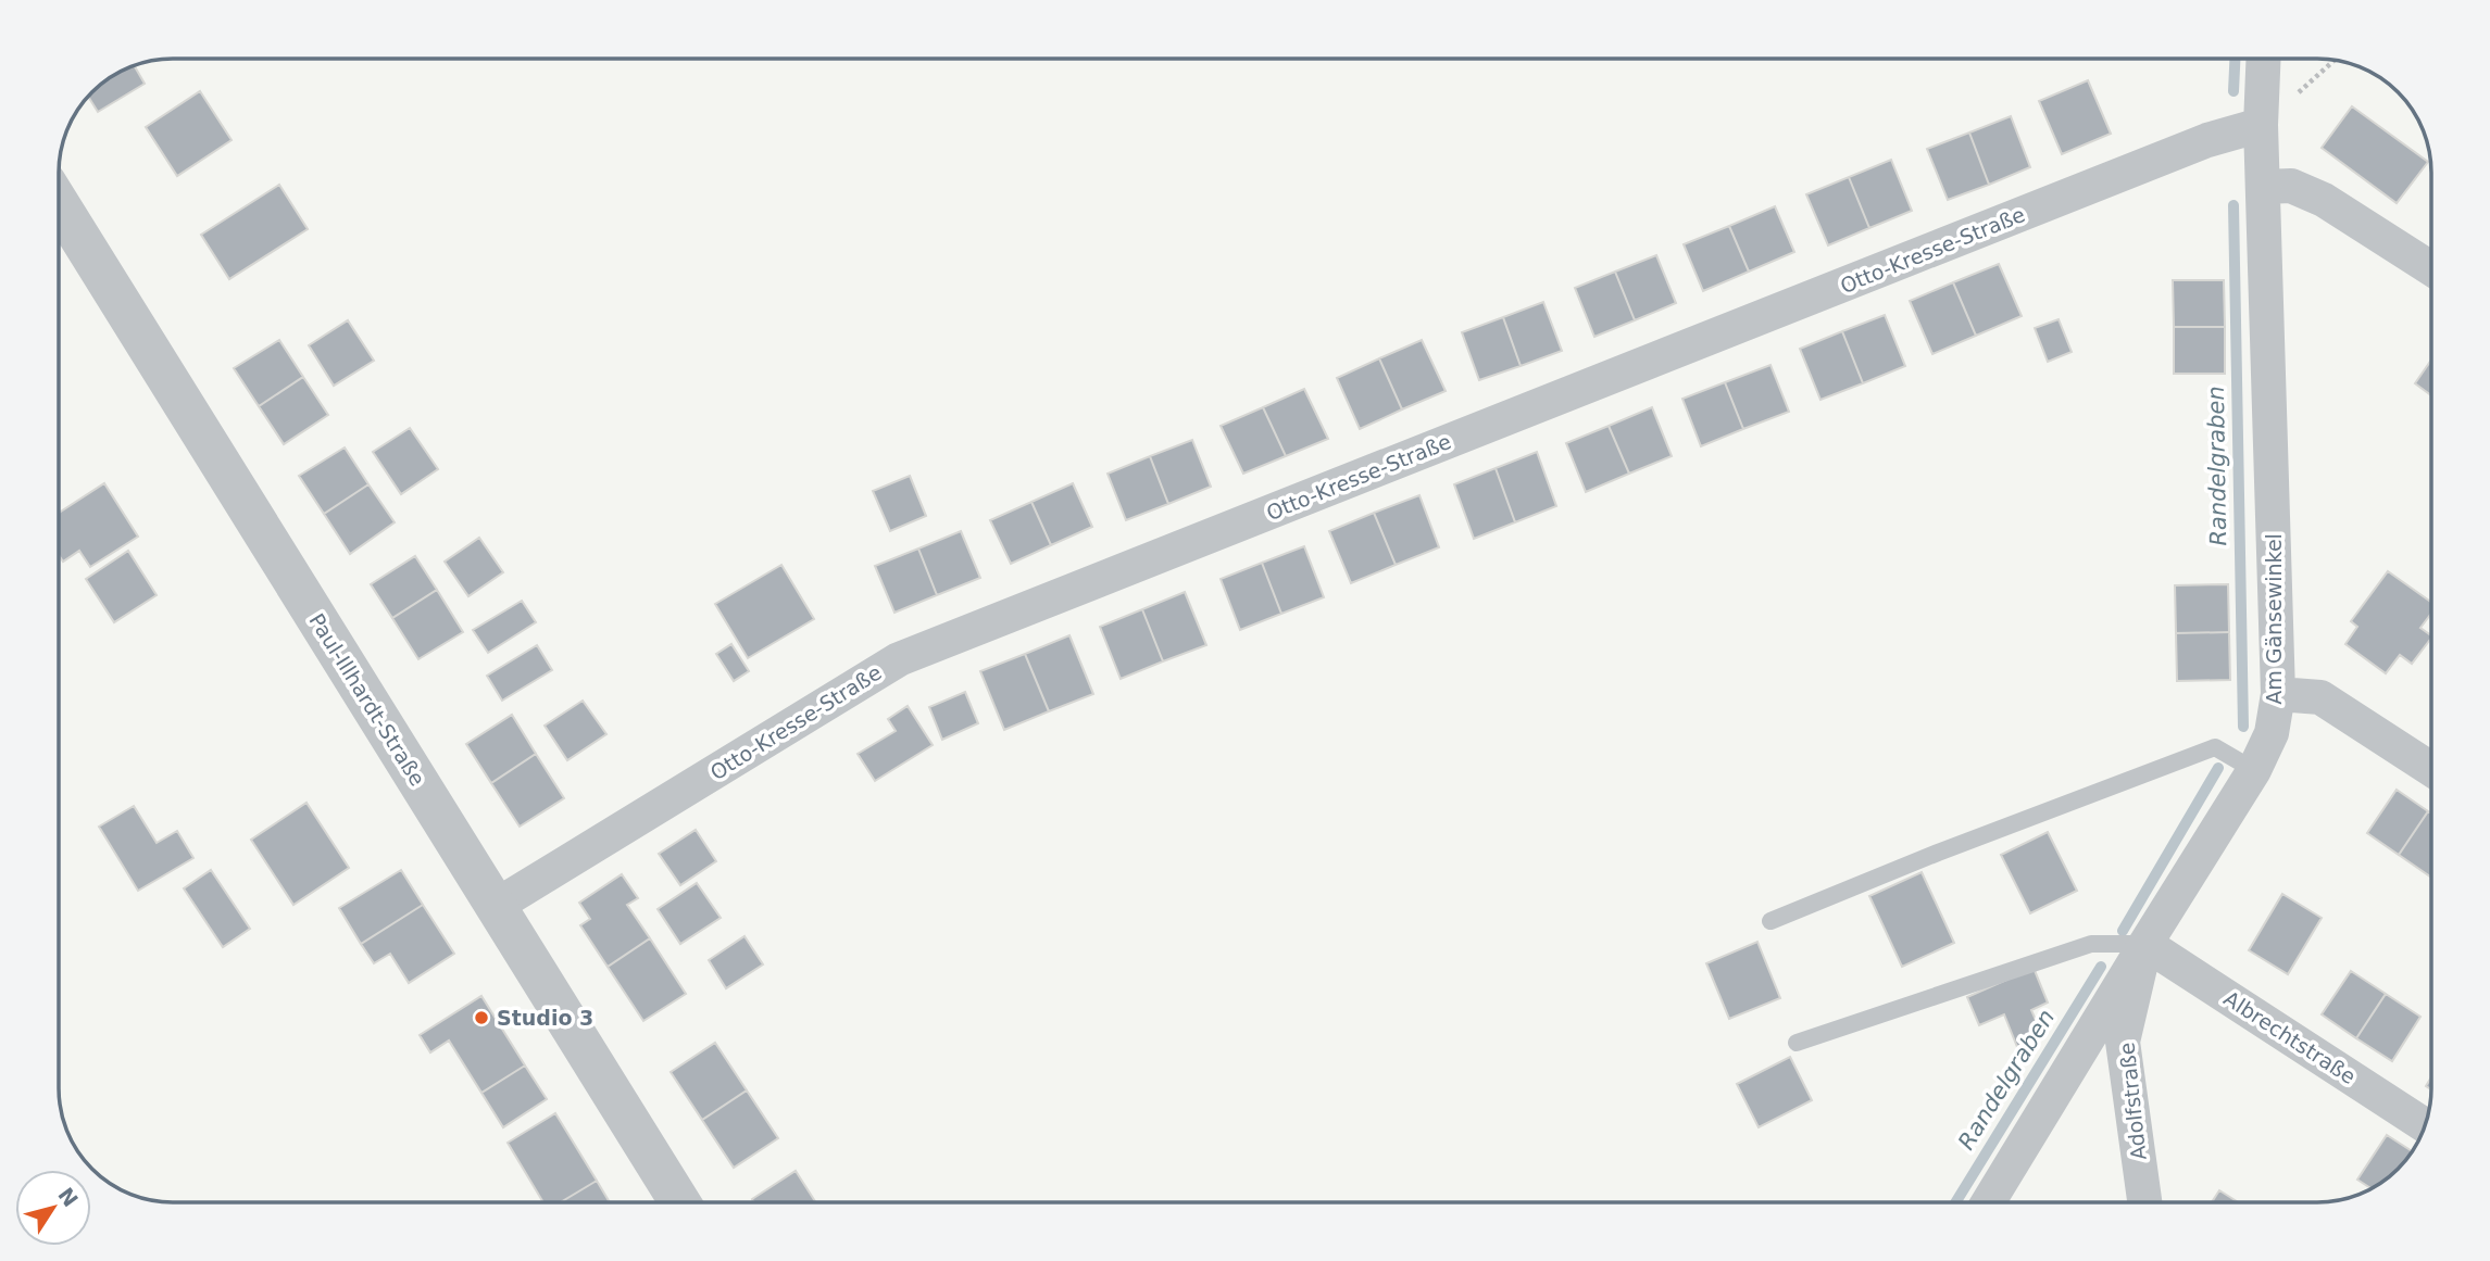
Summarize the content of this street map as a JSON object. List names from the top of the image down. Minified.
{"streets":{"street":["Otto-Kresse-Straße","Am Gänsewinkel","Paul-Illhardt-Straße","Albrechtstraße","Adolfstraße"]},"crossings":[["Otto-Kresse-Straße","Am Gänsewinkel"],["Otto-Kresse-Straße","Paul-Illhardt-Straße"],["Am Gänsewinkel","Albrechtstraße"],["Am Gänsewinkel","Adolfstraße"],["Albrechtstraße","Adolfstraße"]],"water":["Randelgraben"],"places":["Studio 3"],"north":"top right"}
